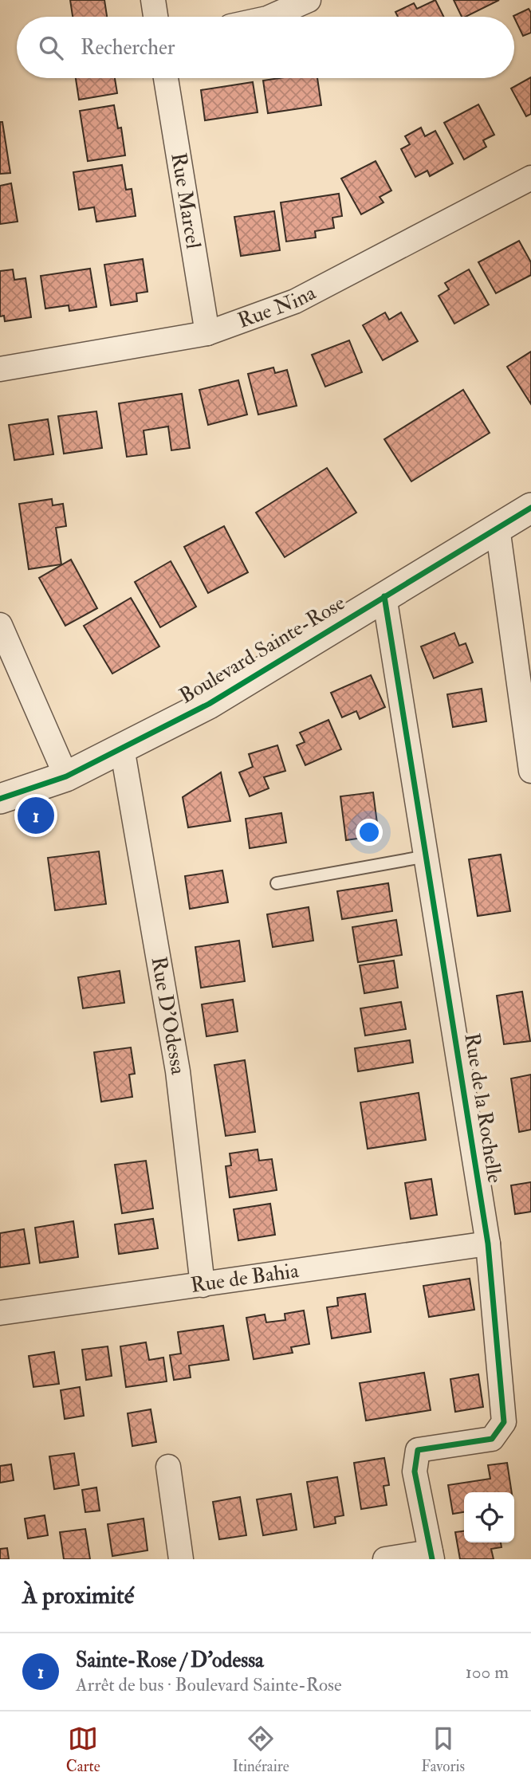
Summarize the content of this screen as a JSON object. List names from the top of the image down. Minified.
{"streets":{"street":["Rue Marcel","Rue Nina","Boulevard Sainte-Rose","Rue D'Odessa","Rue de la Rochelle","Rue de Bahia"]},"crossings":[["Rue Marcel","Rue Nina"],["Boulevard Sainte-Rose","Rue D'Odessa"],["Boulevard Sainte-Rose","Rue de la Rochelle"],["Rue D'Odessa","Rue de Bahia"],["Rue de la Rochelle","Rue de Bahia"]],"page":{"search":"Rechercher","pins":"1","heading":"À proximité","list":[{"mark":"1","name":"Sainte-Rose / D'odessa","note":"Arrêt de bus · Boulevard Sainte-Rose","value":"100 m"}],"nav":["Carte","Itinéraire","Favoris"]}}
